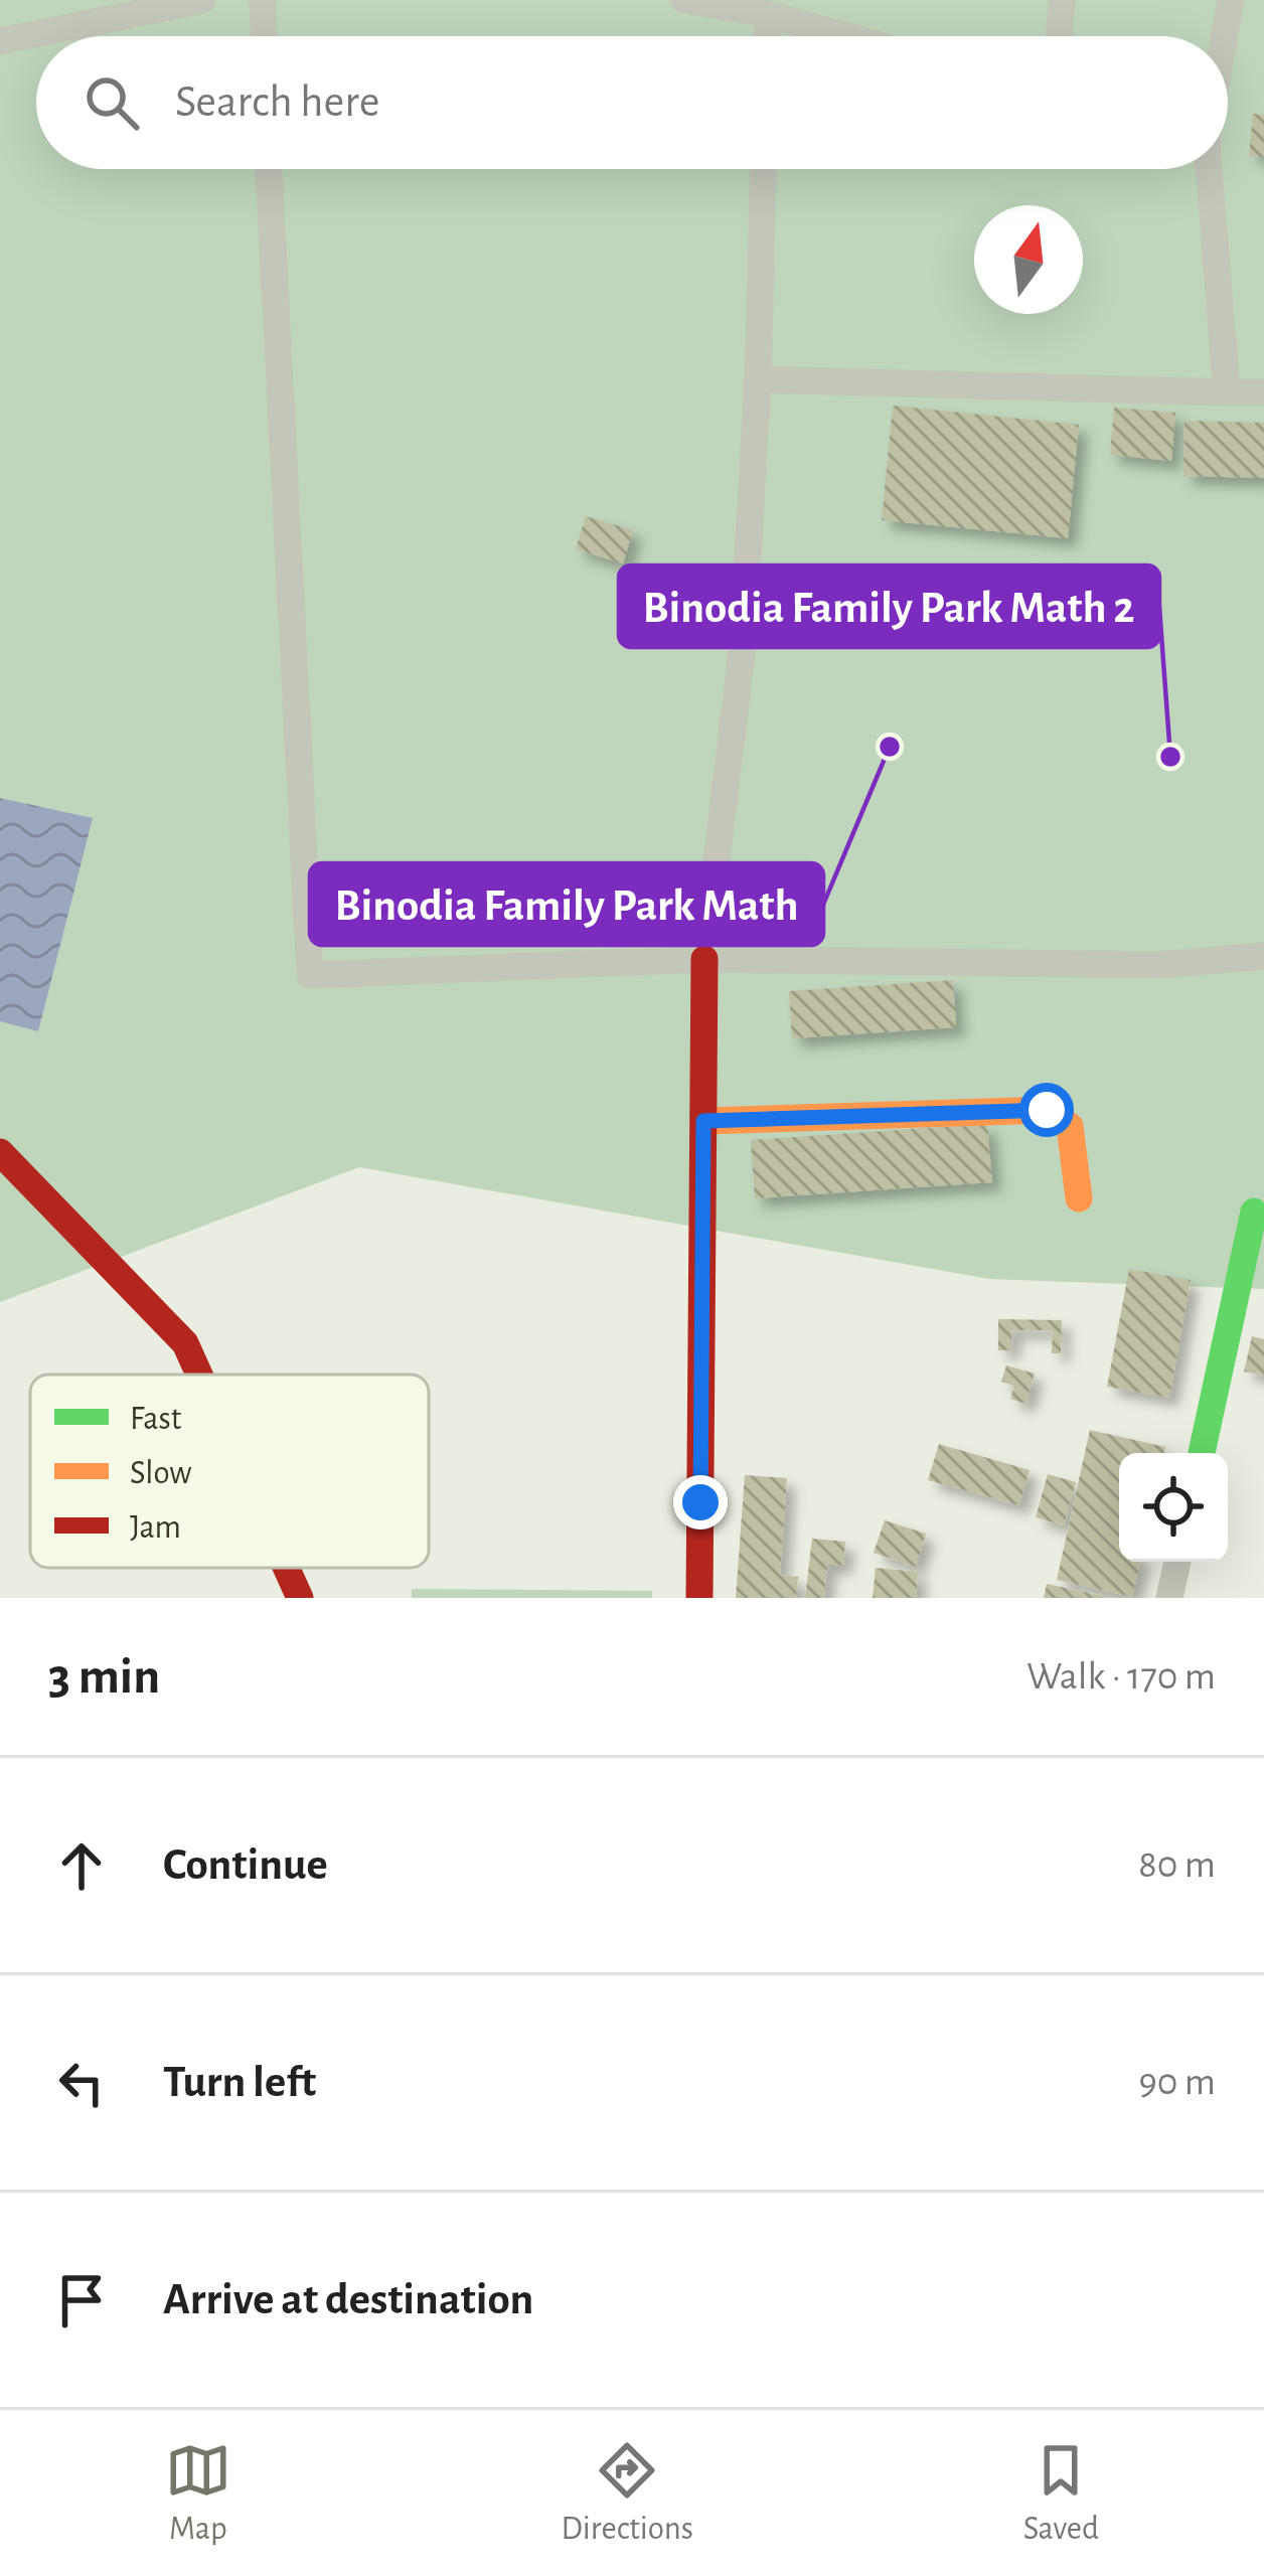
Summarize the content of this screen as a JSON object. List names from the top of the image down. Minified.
{"places":["Binodia Family Park Math","Binodia Family Park Math 2"],"legend":["Fast","Slow","Jam"],"north":"top","page":{"search":"Search here","heading":["3 min","Walk · 170 m"],"list":[["Continue","80 m"],["Turn left","90 m"],"Arrive at destination"],"nav":["Map","Directions","Saved"]}}
